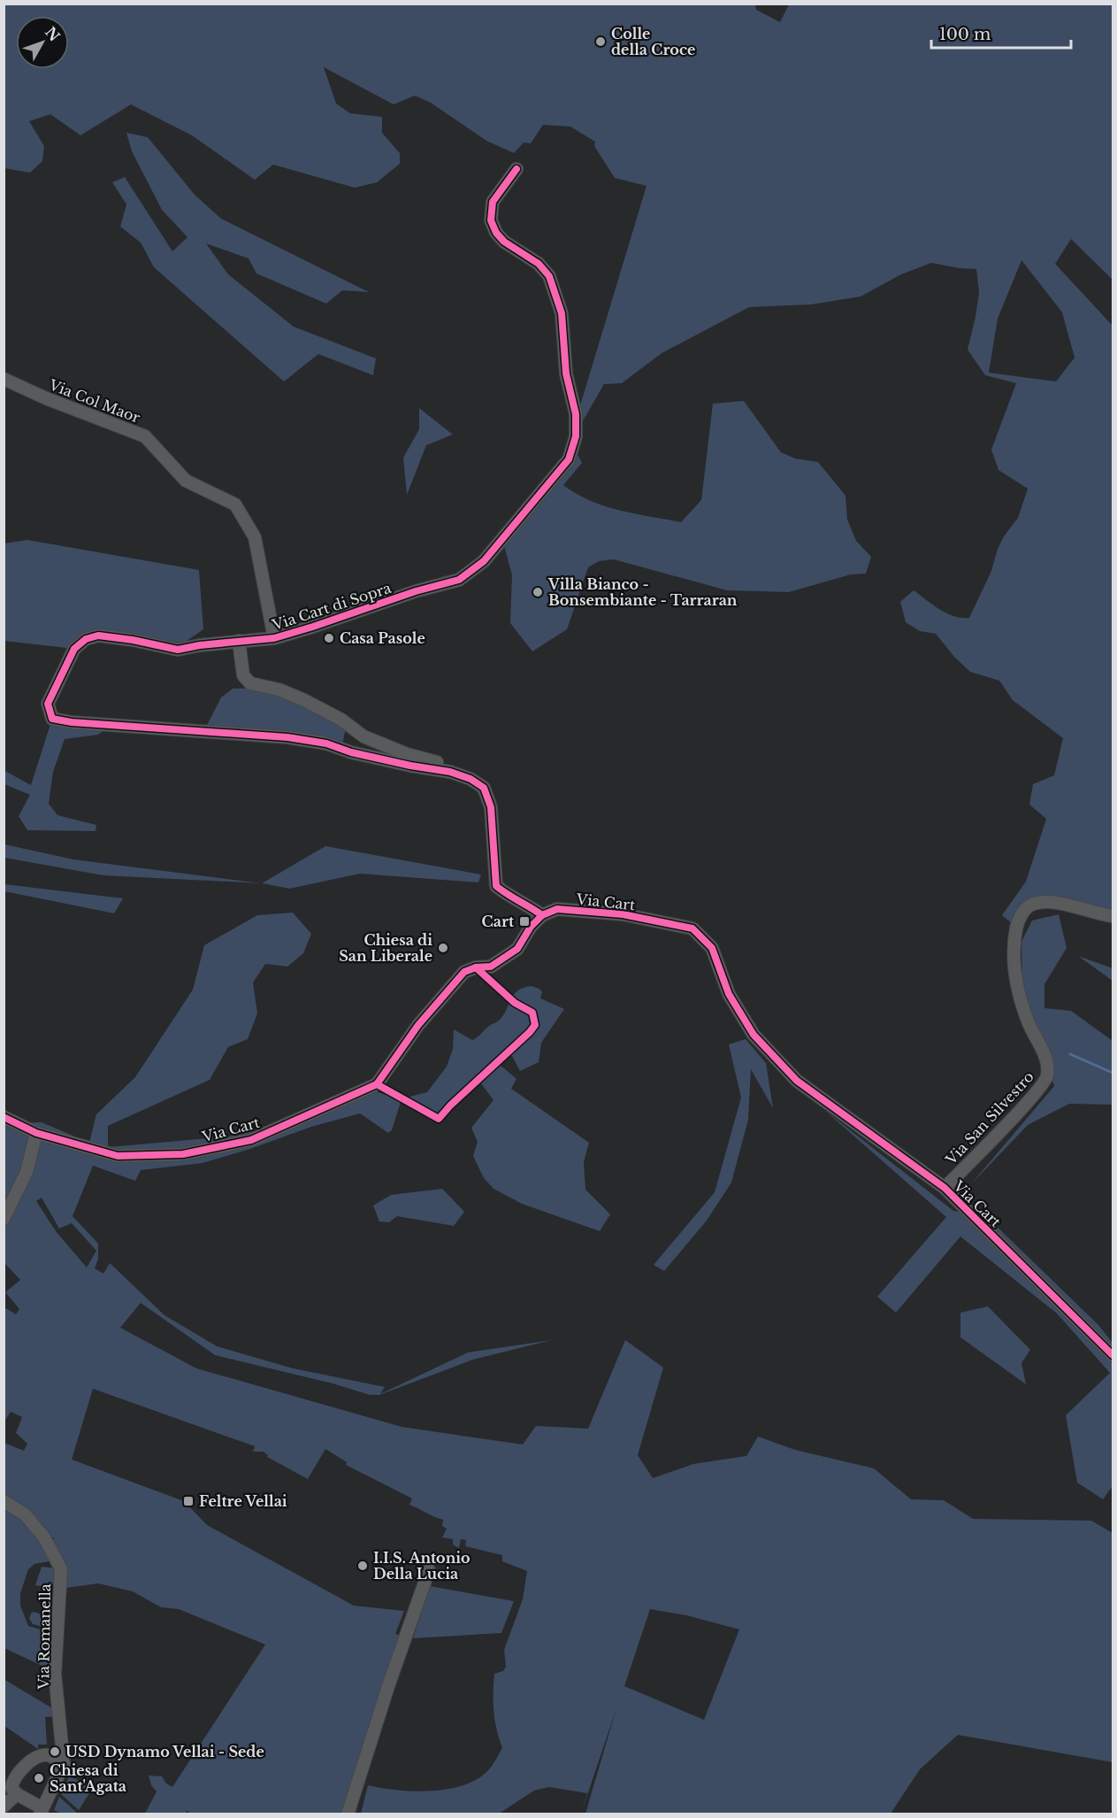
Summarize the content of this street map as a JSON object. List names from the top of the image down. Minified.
{"streets":{"street":["Via Col Maor","Via Cart di Sopra","Via Cart","Via San Silvestro","Via Romanella"]},"crossings":[["Via Col Maor","Via Cart di Sopra"],["Via Cart","Via San Silvestro"]],"places":{"other":["Colle della Croce","Villa Bianco - Bonsembiante - Tarraran","Casa Pasole","Chiesa di San Liberale","I.I.S. Antonio Della Lucia","USD Dynamo Vellai - Sede","Chiesa di Sant'Agata"],"transit":["Cart","Feltre Vellai"]},"scale_bar":"100 m","north":"top right"}
